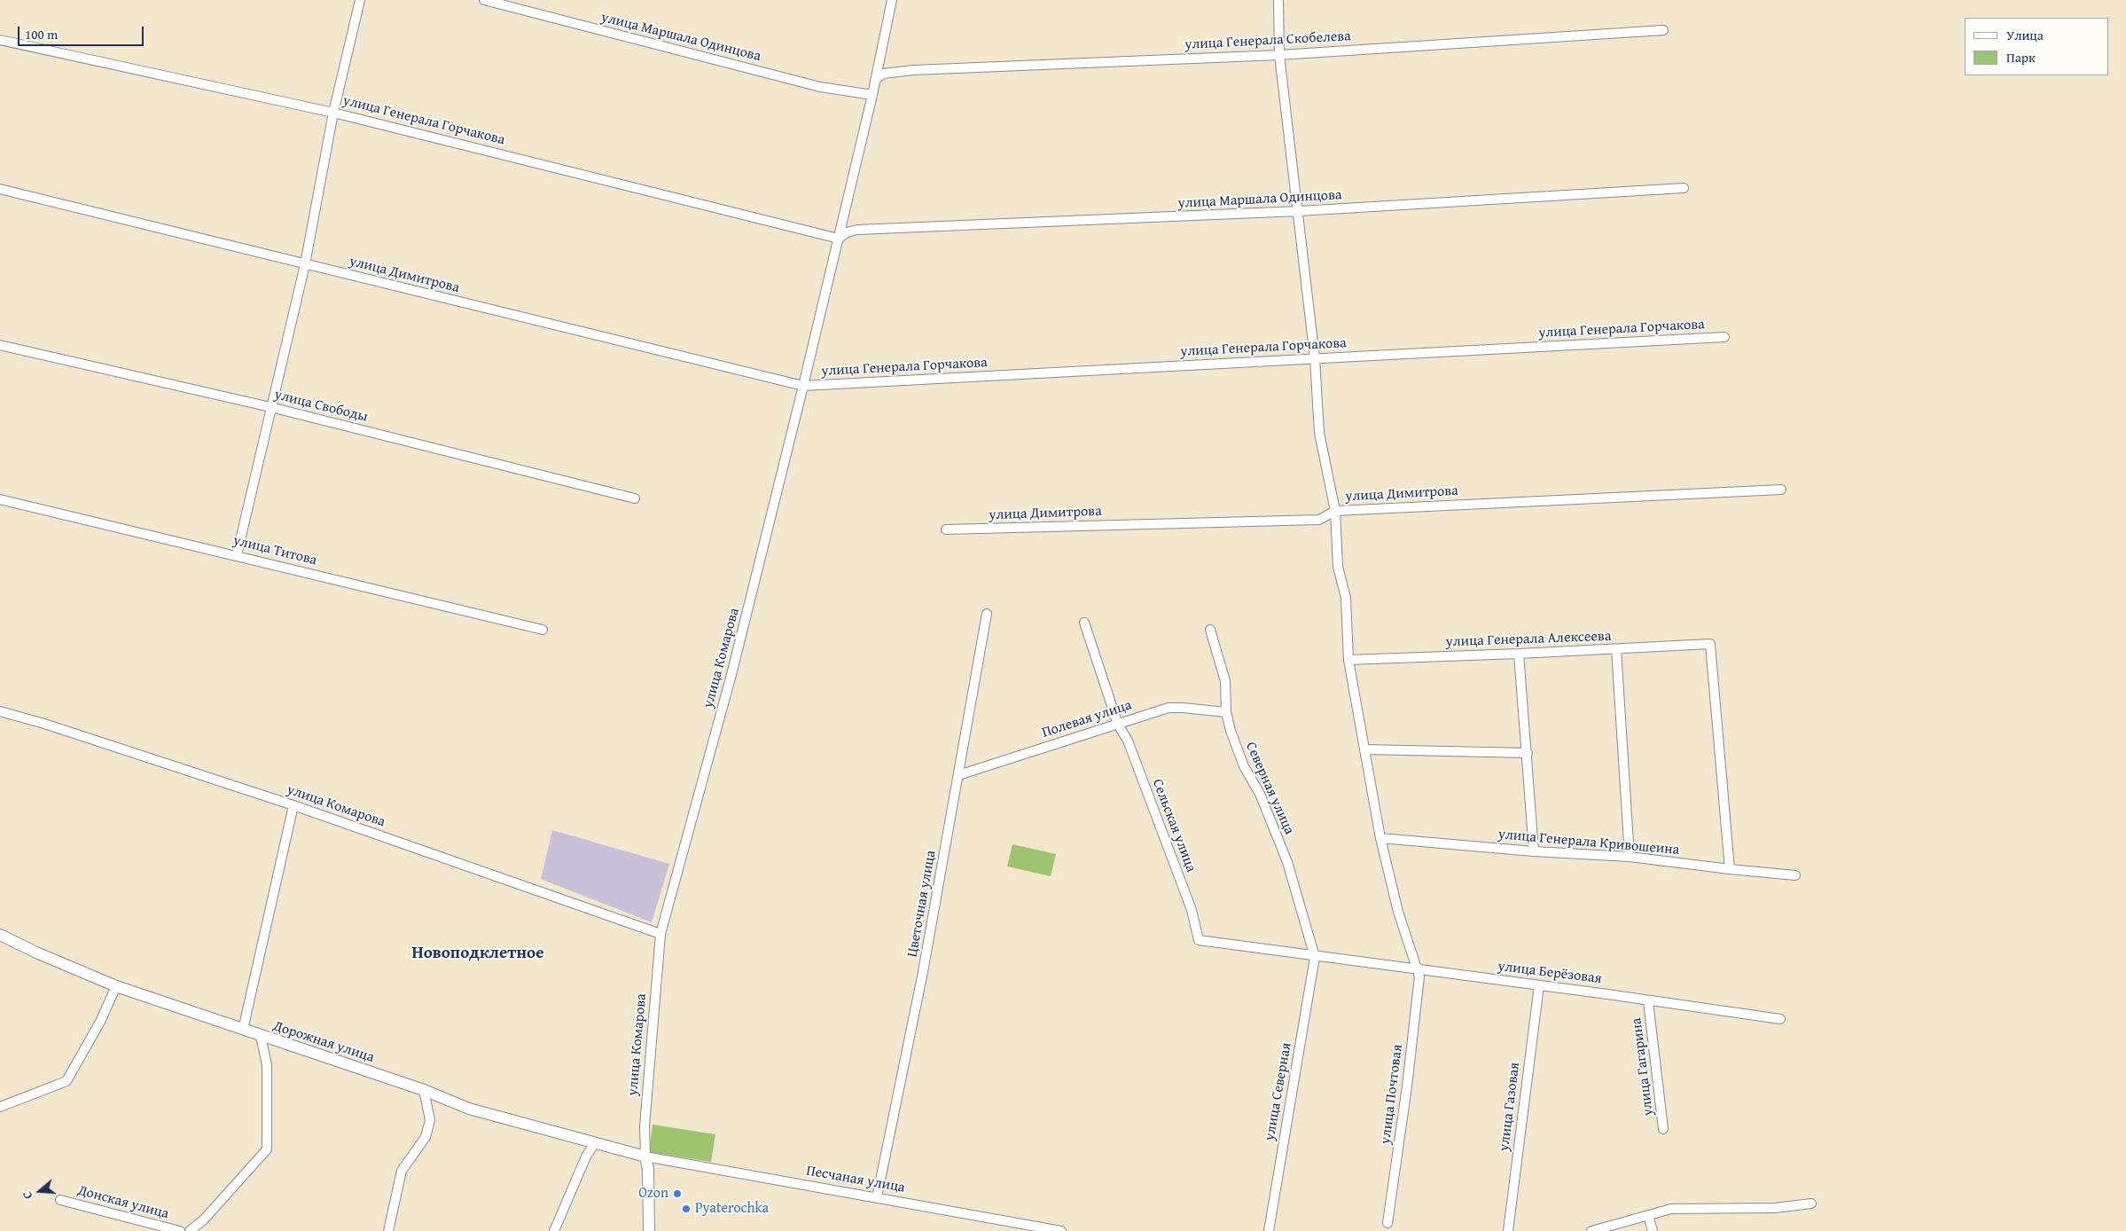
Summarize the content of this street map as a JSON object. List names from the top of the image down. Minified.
{"streets":{"street":["улица Маршала Одинцова","улица Генерала Скобелева","улица Генерала Горчакова","улица Димитрова","улица Свободы","улица Титова","улица Генерала Алексеева","улица Комарова","Полевая улица","Северная улица","Сельская улица","улица Генерала Кривошеина","Цветочная улица","улица Берёзовая","Дорожная улица","улица Гагарина","улица Северная","улица Почтовая","улица Газовая","Песчаная улица","Донская улица"]},"crossings":[["улица Маршала Одинцова","улица Генерала Горчакова"],["улица Маршала Одинцова","улица Комарова"],["улица Маршала Одинцова","улица Почтовая"],["улица Генерала Скобелева","улица Комарова"],["улица Генерала Скобелева","улица Почтовая"],["улица Генерала Горчакова","улица Димитрова"],["улица Генерала Горчакова","улица Комарова"],["улица Генерала Горчакова","улица Почтовая"],["улица Димитрова","улица Комарова"],["улица Димитрова","улица Почтовая"],["улица Генерала Алексеева","улица Генерала Кривошеина"],["улица Генерала Алексеева","улица Почтовая"],["улица Комарова","Дорожная улица"],["улица Комарова","Песчаная улица"],["Полевая улица","Северная улица"],["Полевая улица","Сельская улица"],["Полевая улица","Цветочная улица"],["Северная улица","улица Берёзовая"],["Северная улица","улица Северная"],["Сельская улица","улица Берёзовая"],["улица Генерала Кривошеина","улица Почтовая"],["Цветочная улица","Песчаная улица"],["улица Берёзовая","улица Гагарина"],["улица Берёзовая","улица Северная"],["улица Берёзовая","улица Почтовая"],["улица Берёзовая","улица Газовая"],["Дорожная улица","Песчаная улица"]],"districts":["Новоподклетное"],"places":["Ozon","Pyaterochka"],"legend":["Улица","Парк"],"scale_bar":"100 m","north":"left"}
